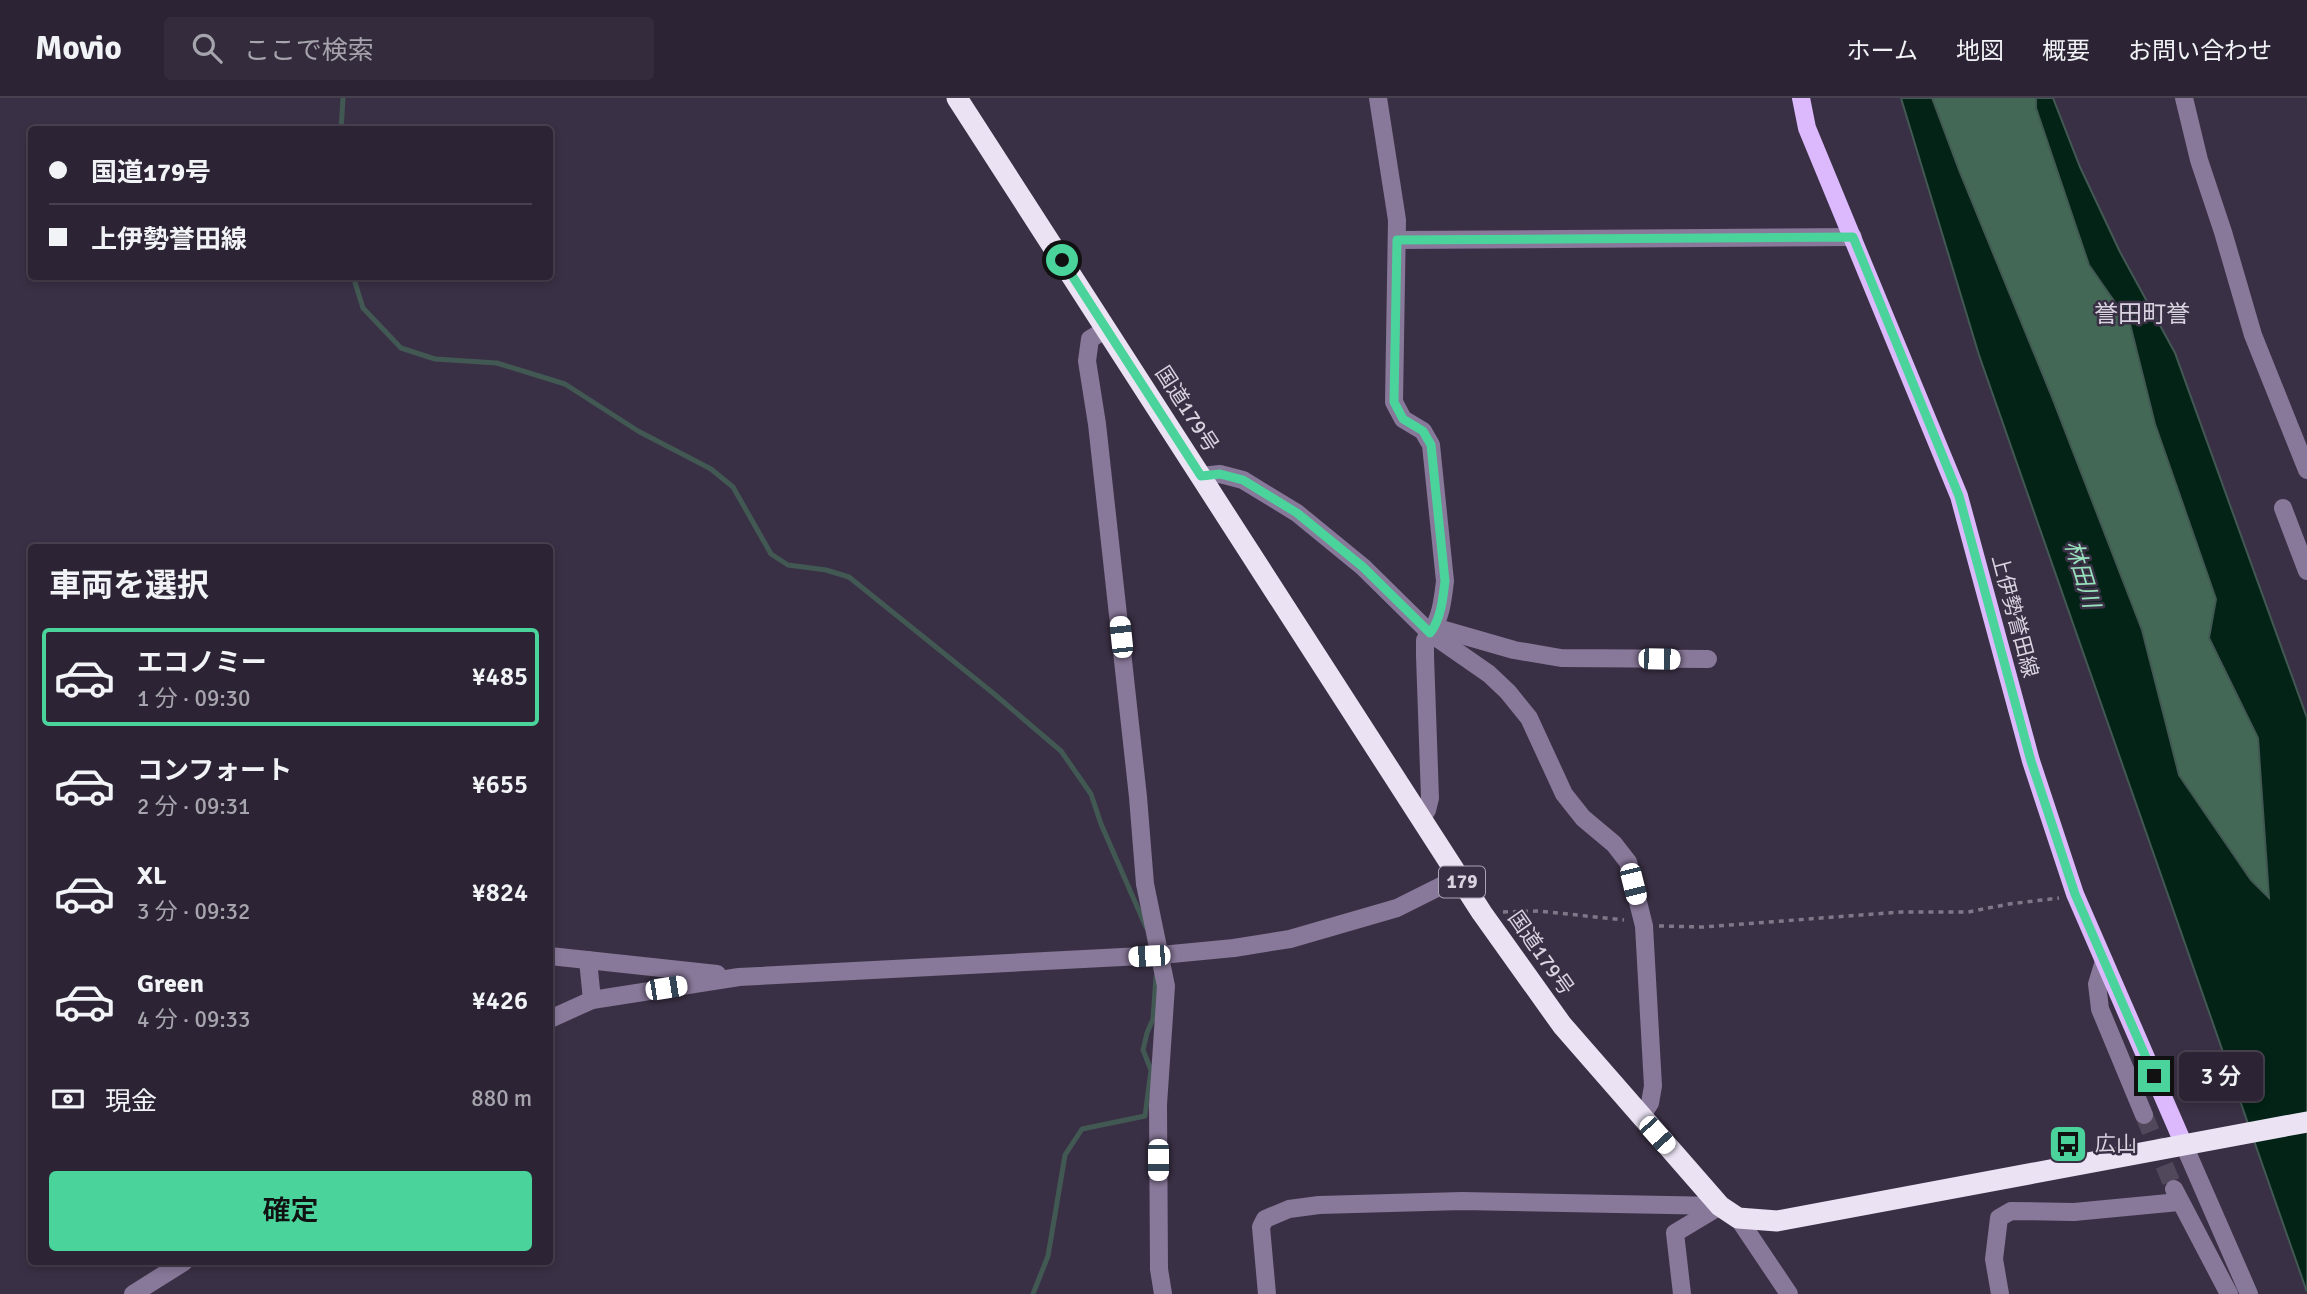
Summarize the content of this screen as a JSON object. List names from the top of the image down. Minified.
{"streets":{"highway":["国道179号","179"],"main road":["上伊勢誉田線"]},"crossings":[["国道179号","上伊勢誉田線"]],"districts":["誉田町誉"],"water":["林田川"],"places":{"bus stop":["広山"]},"page":{"header":"Movio","search":"ここで検索","nav":["ホーム","地図","概要","お問い合わせ"],"banner":["国道179号","上伊勢誉田線"],"heading":"車両を選択","list":[{"name":"エコノミー","note":"1 分 · 09:30","value":"¥485"},{"name":"コンフォート","note":"2 分 · 09:31","value":"¥655"},{"name":"XL","note":"3 分 · 09:32","value":"¥824"},{"name":"Green","note":"4 分 · 09:33","value":"¥426"}],"bubble":"3 分","pay":["現金","880 m"],"buttons":"確定"}}
